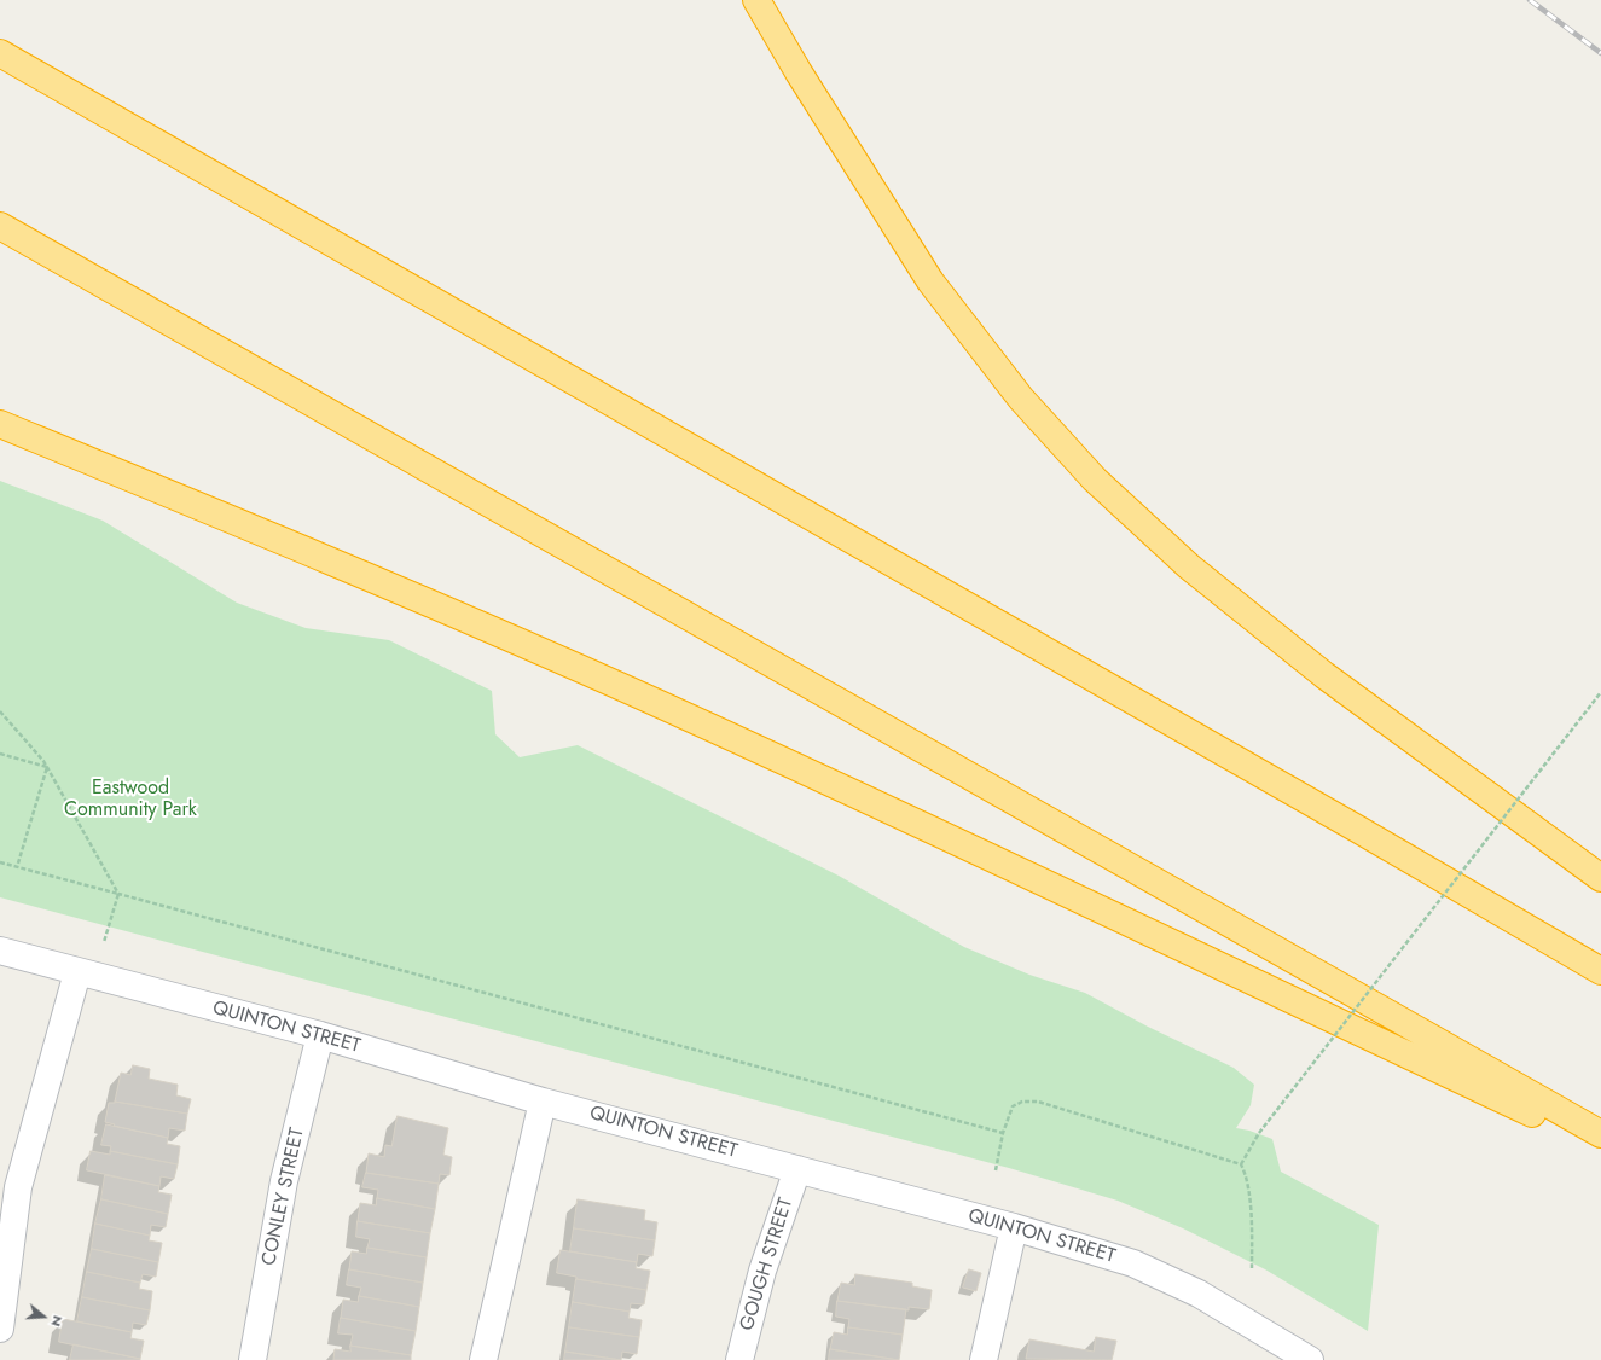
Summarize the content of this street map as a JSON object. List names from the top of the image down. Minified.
{"streets":{"street":["QUINTON STREET","CONLEY STREET","GOUGH STREET"]},"crossings":[["QUINTON STREET","CONLEY STREET"],["QUINTON STREET","GOUGH STREET"]],"parks":["Eastwood Community Park"],"north":"right"}
